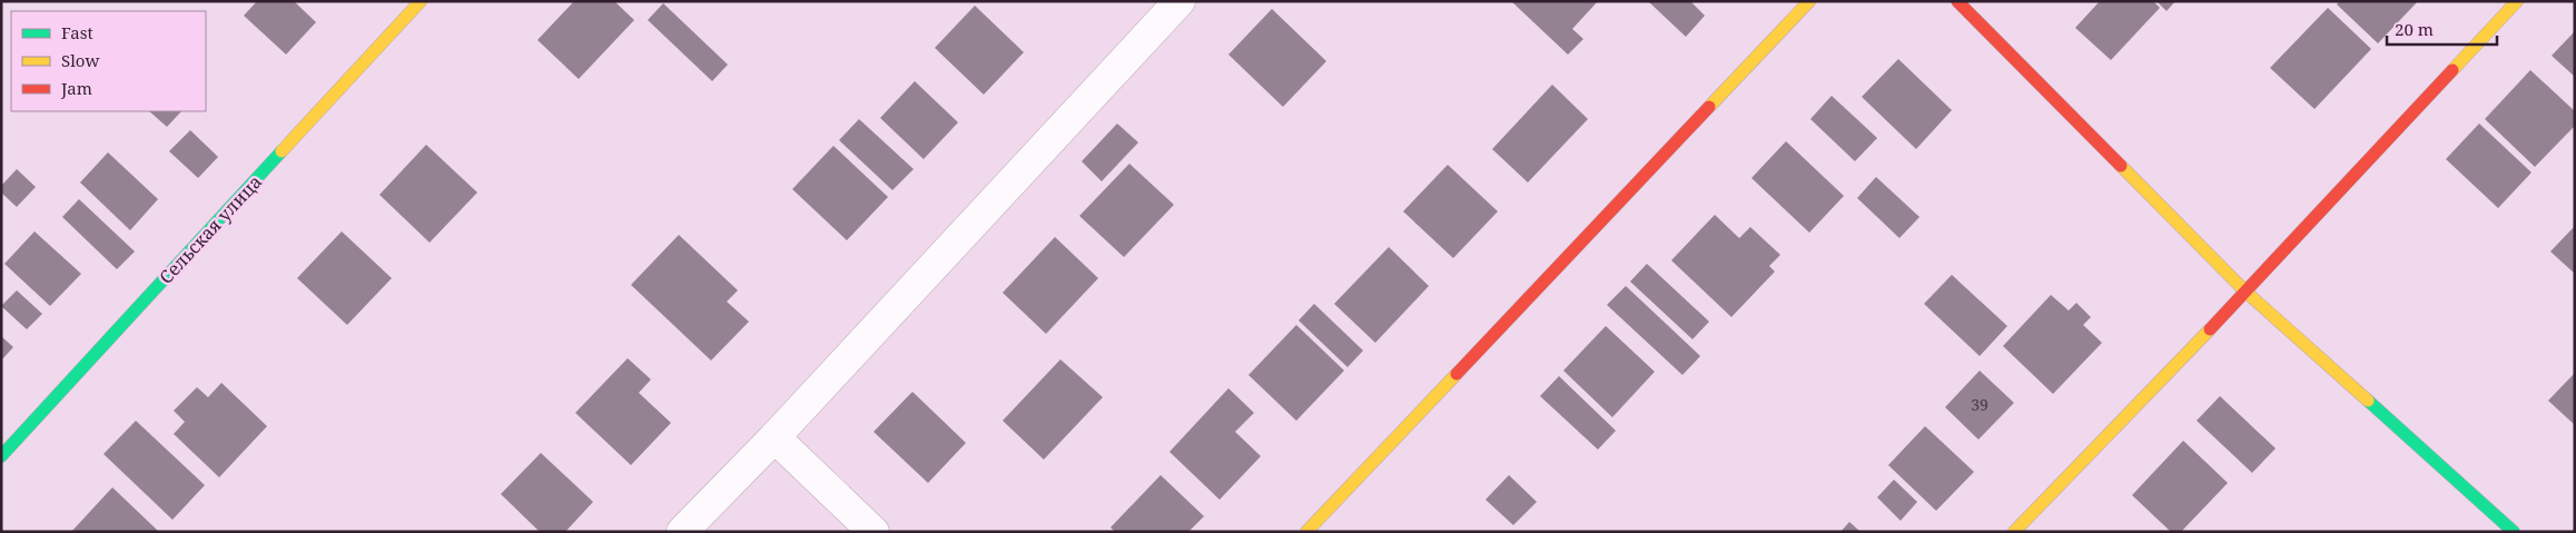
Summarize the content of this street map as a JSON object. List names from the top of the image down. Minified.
{"streets":{"street":["Сельская улица"]},"house_numbers":["39"],"legend":["Fast","Slow","Jam"],"scale_bar":"20 m"}
